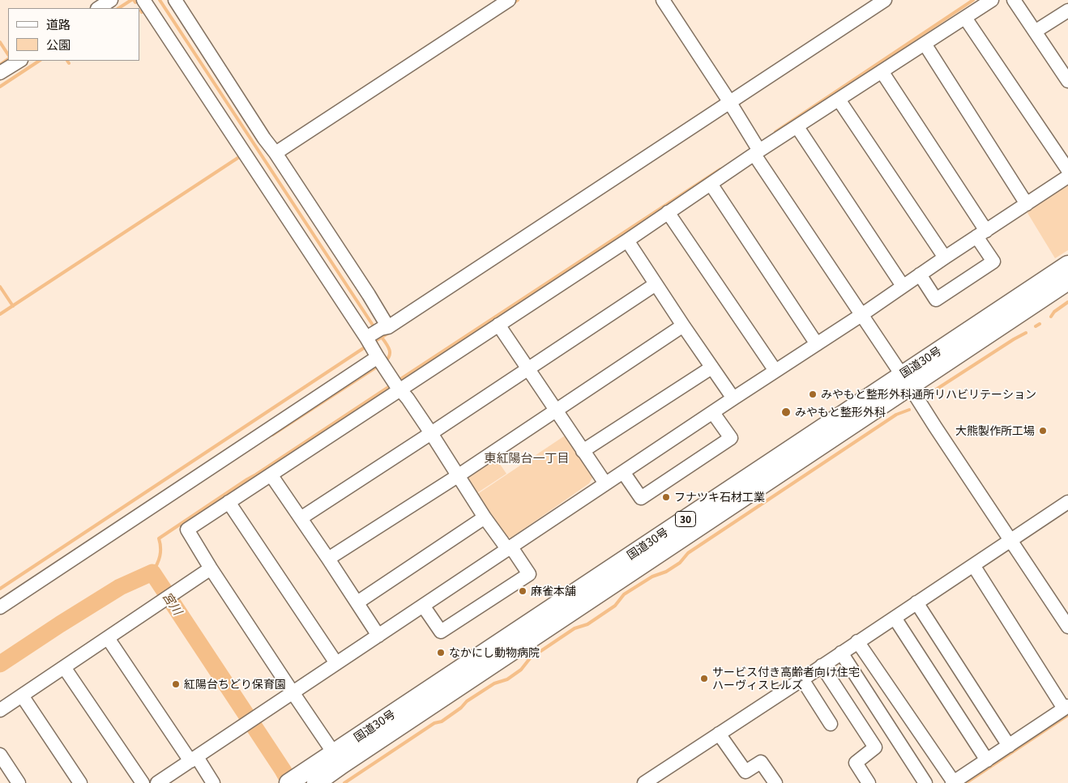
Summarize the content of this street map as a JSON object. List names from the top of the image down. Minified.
{"streets":{"highway":["国道30号","30"]},"districts":["東紅陽台一丁目"],"water":["宮川"],"places":["みやもと整形外科通所リハビリテーション","みやもと整形外科","大熊製作所工場","フナツキ石材工業","麻雀本舗","なかにし動物病院","サービス付き高齢者向け住宅 ハーヴィスヒルズ","紅陽台ちどり保育園"],"legend":["道路","公園"]}
